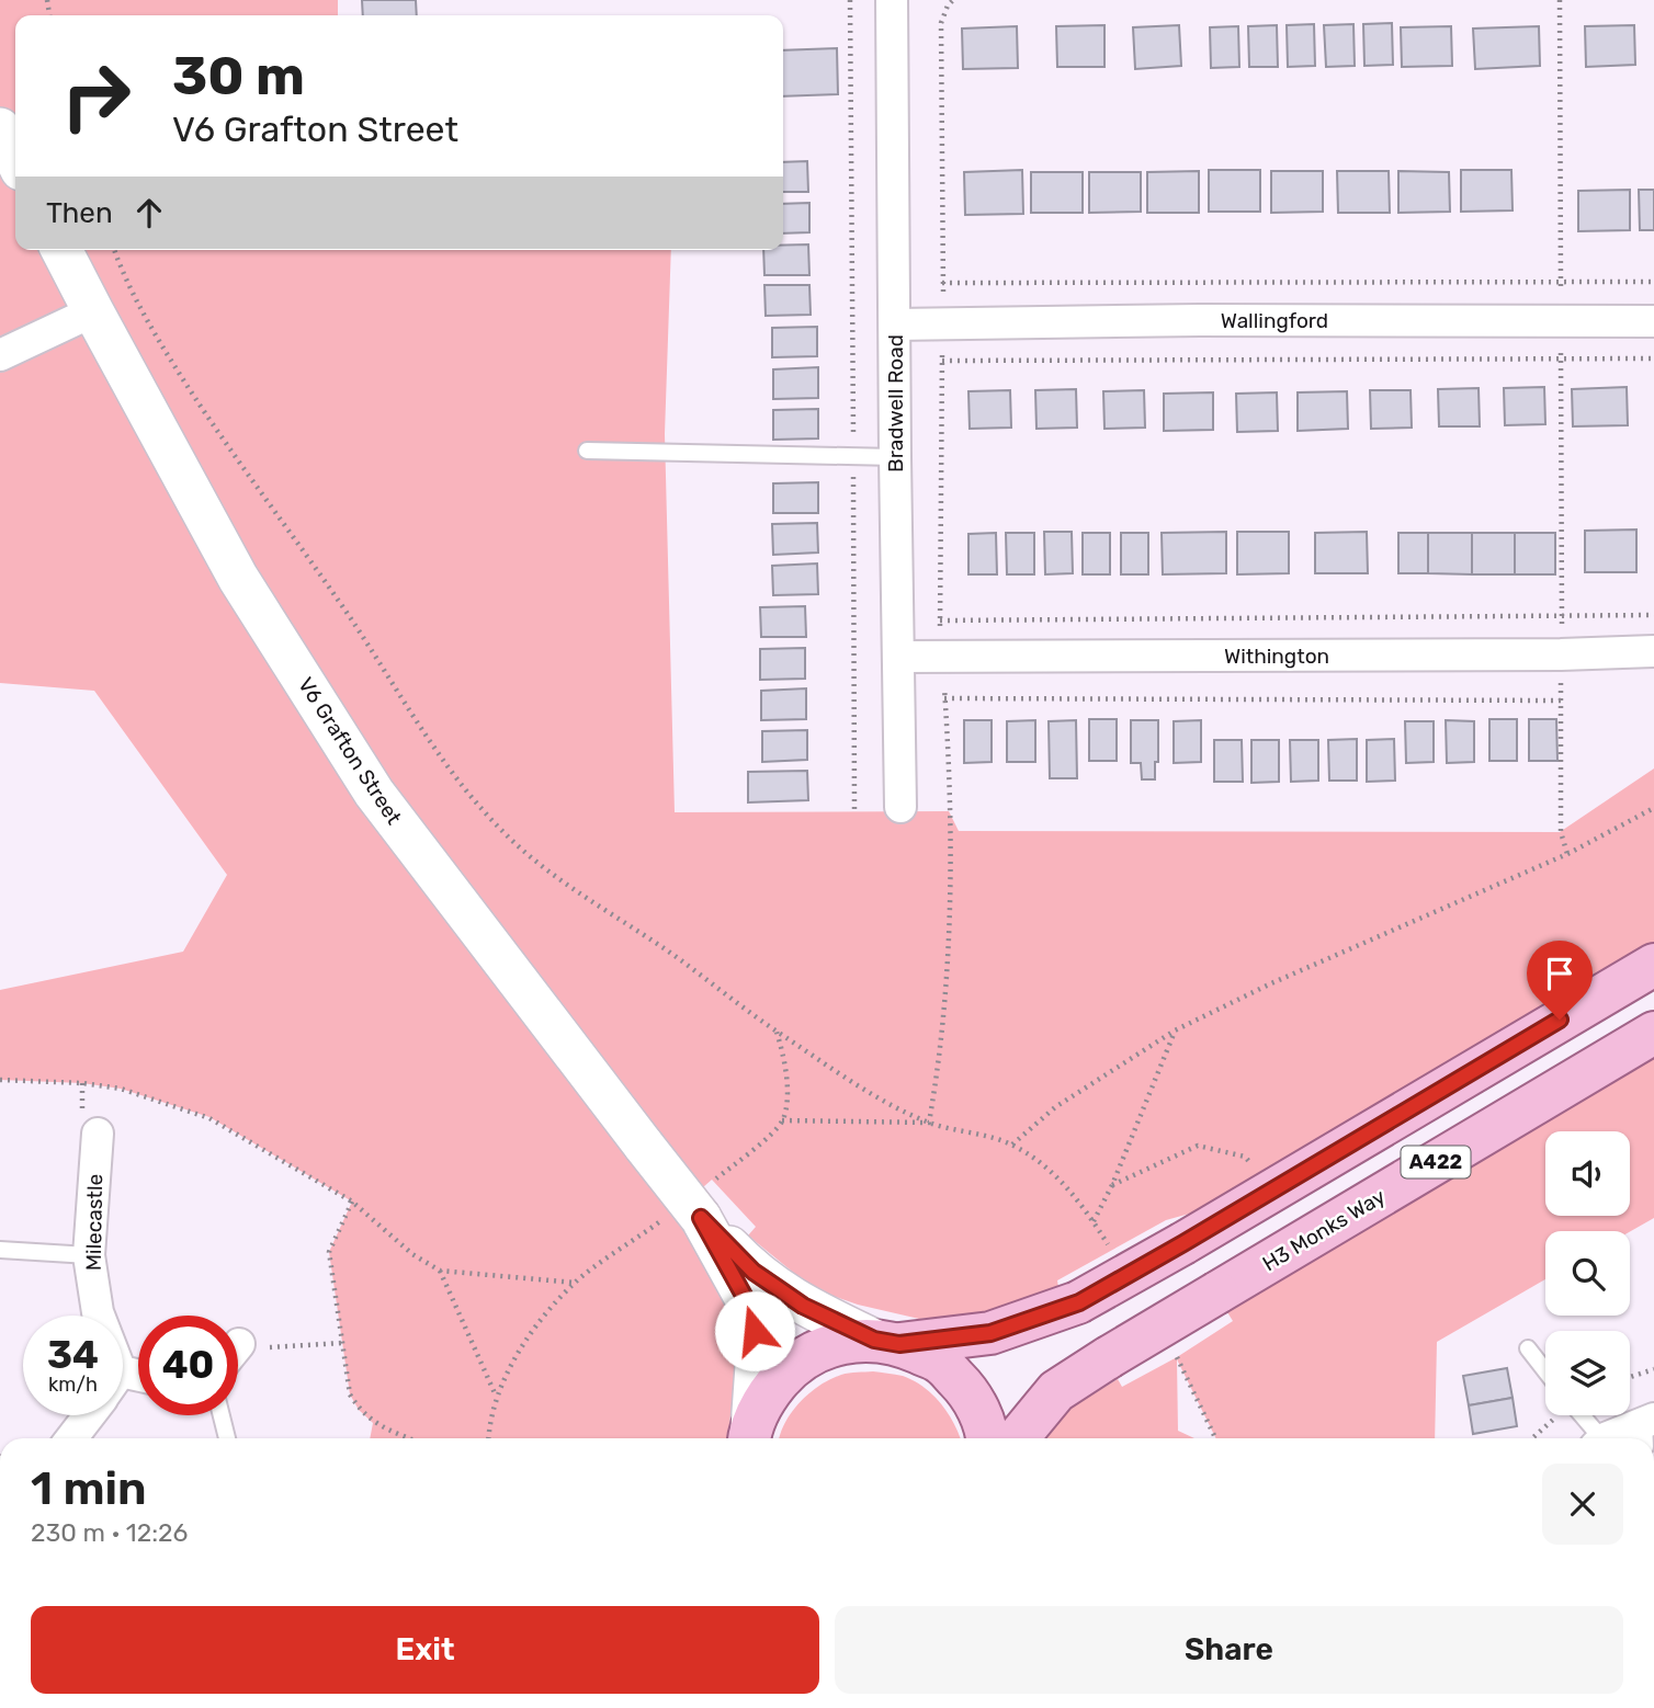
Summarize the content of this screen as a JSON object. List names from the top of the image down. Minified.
{"streets":{"main road":["A422","H3 Monks Way"],"street":["Wallingford","Bradwell Road","Withington","V6 Grafton Street","Milecastle"]},"crossings":[["Wallingford","Bradwell Road"],["Bradwell Road","Withington"],["V6 Grafton Street","A422"]],"page":{"turn":["30 m","V6 Grafton Street"],"then":"Then","speed":"34 km/h","limit":"40","heading":["1 min","230 m · 12:26"],"buttons":["Exit","Share"]}}
